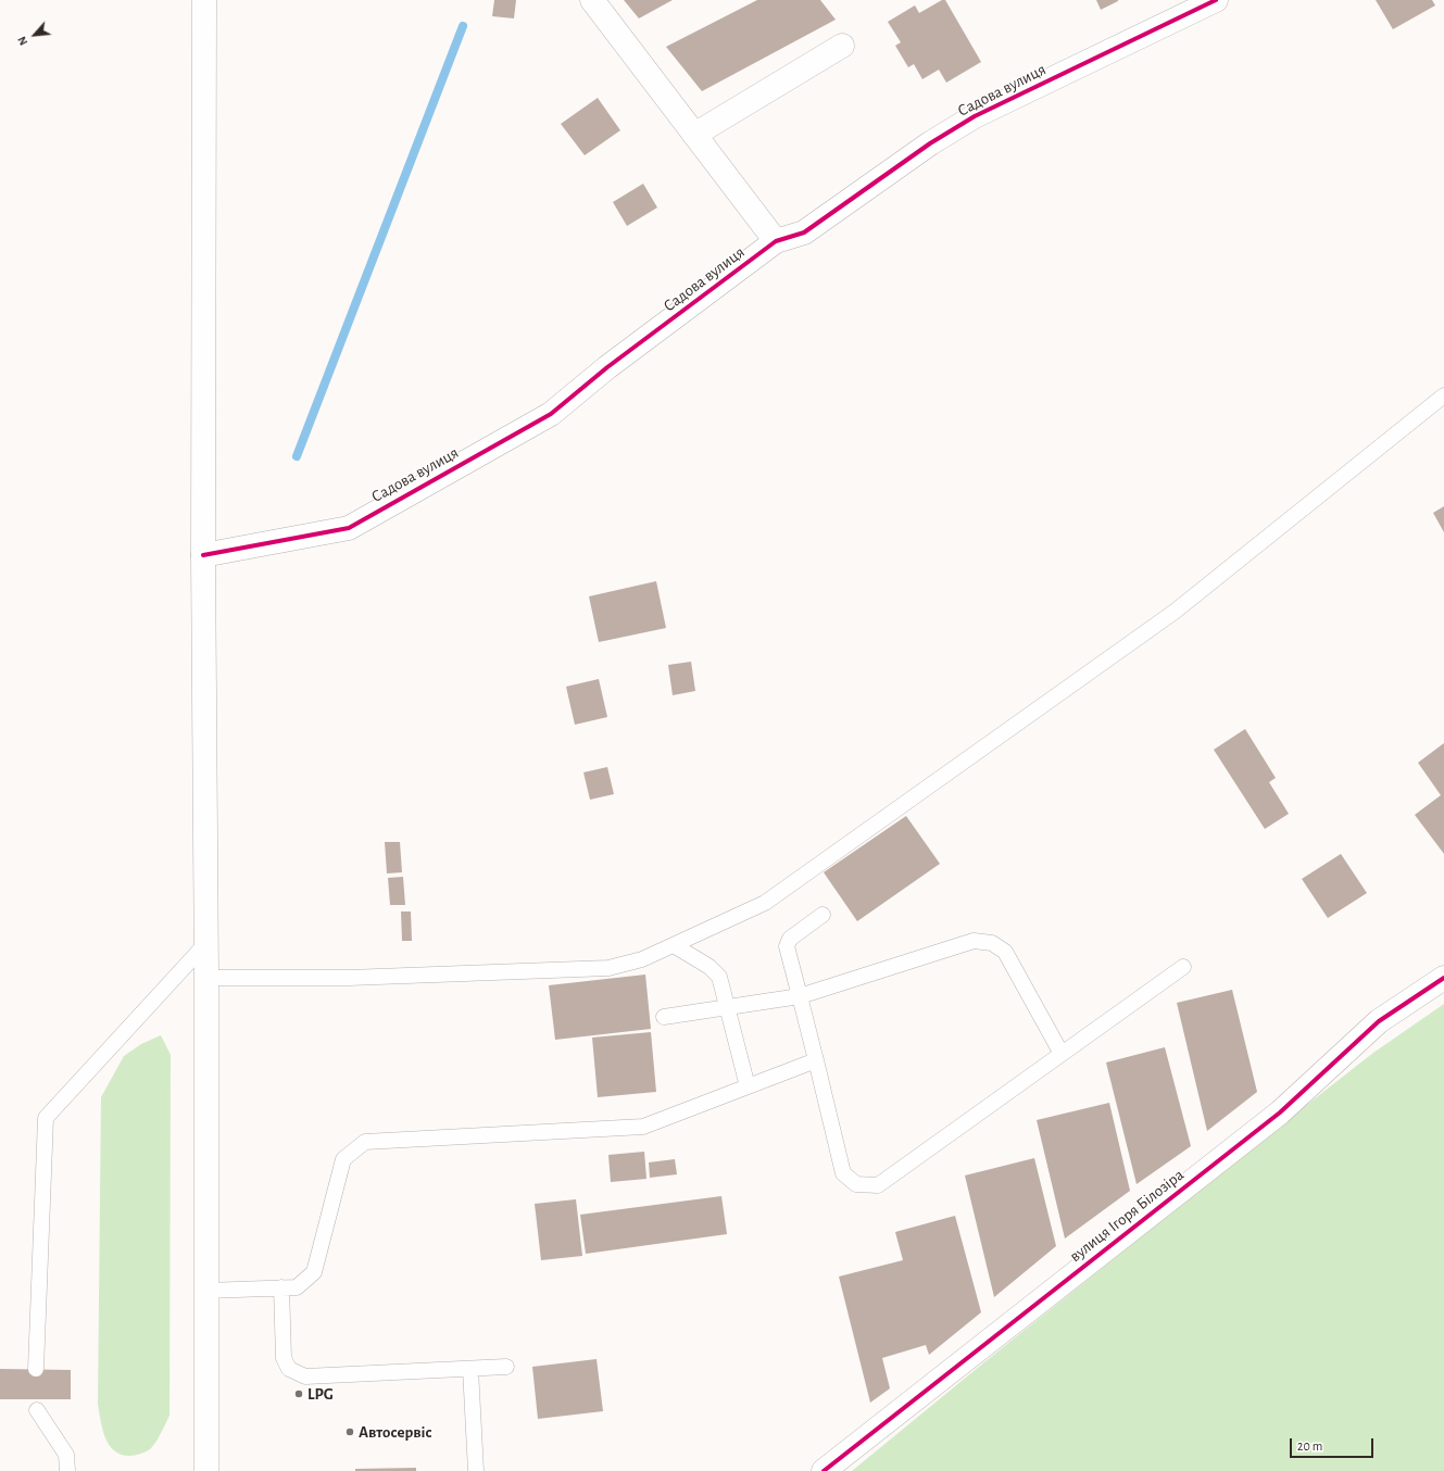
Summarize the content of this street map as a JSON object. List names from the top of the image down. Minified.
{"streets":{"main road":["Садова вулиця","вулиця Ігоря Білозіра"]},"places":["LPG","Автосервіс"],"scale_bar":"20 m","north":"bottom left"}
